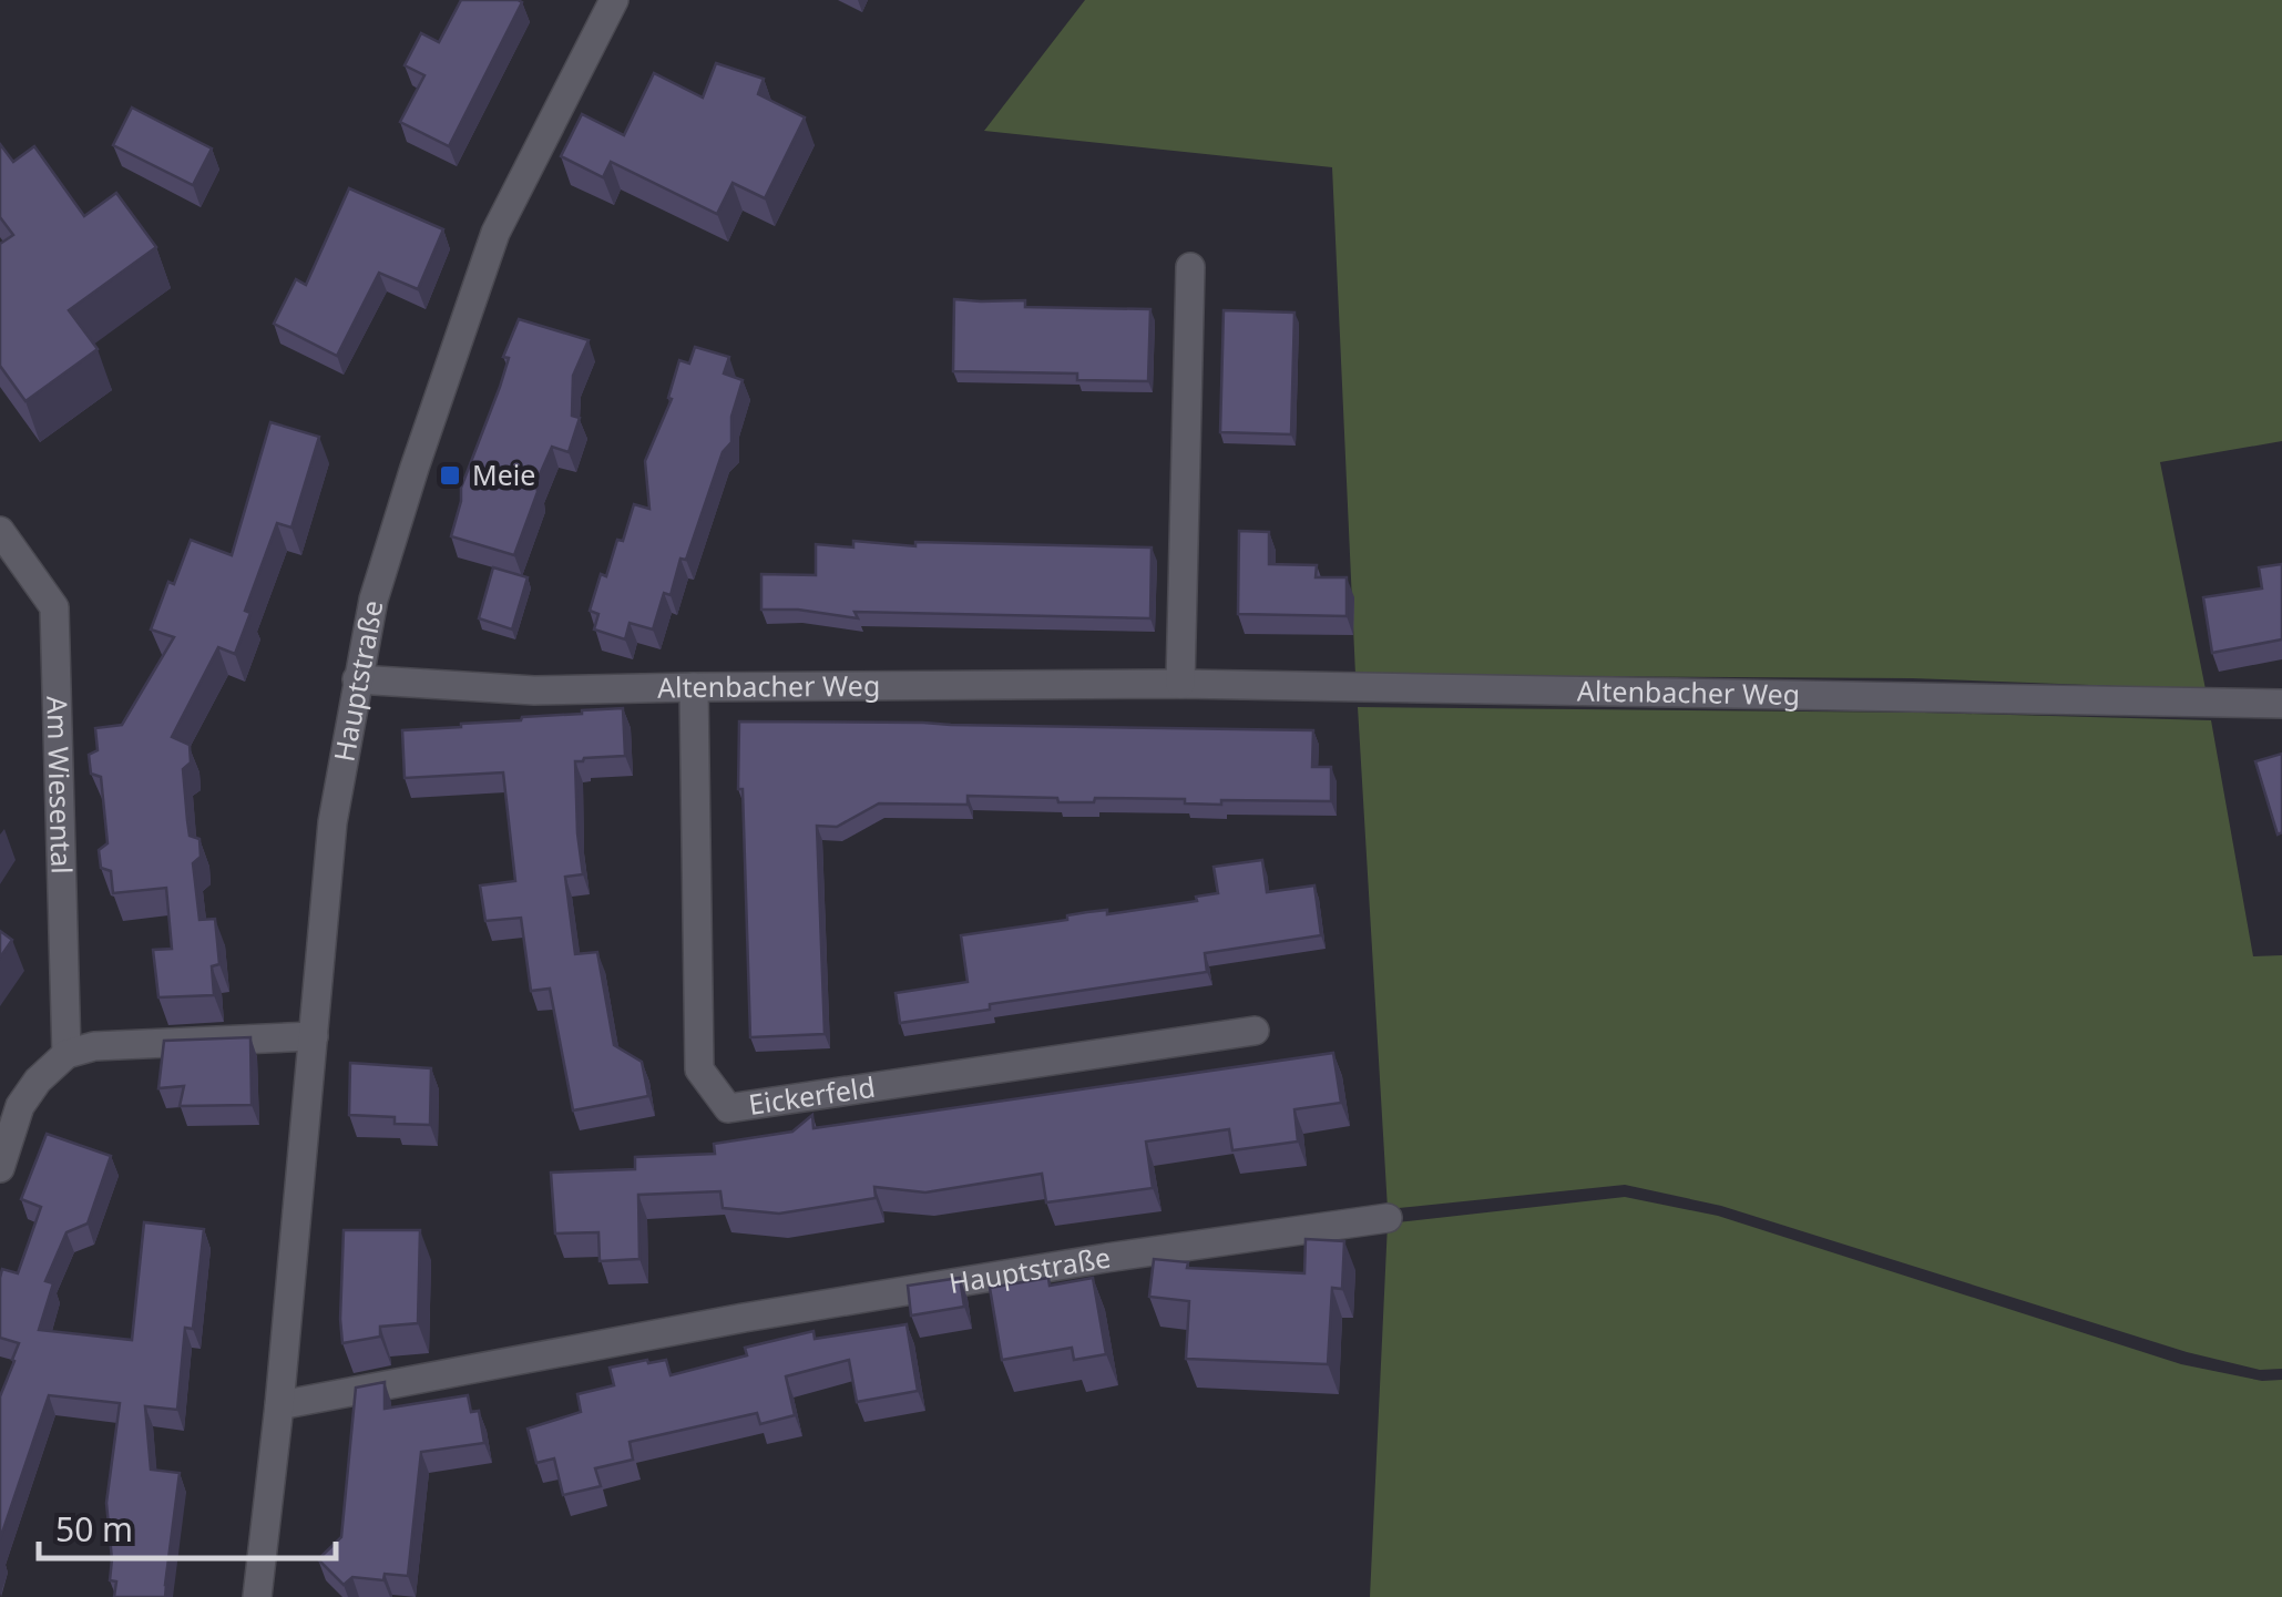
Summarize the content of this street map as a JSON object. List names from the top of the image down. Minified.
{"streets":{"street":["Hauptstraße","Altenbacher Weg","Am Wiesental","Eickerfeld"]},"crossings":[["Hauptstraße","Altenbacher Weg"],["Altenbacher Weg","Eickerfeld"]],"places":{"transit":["Meie"]},"scale_bar":"50 m"}
